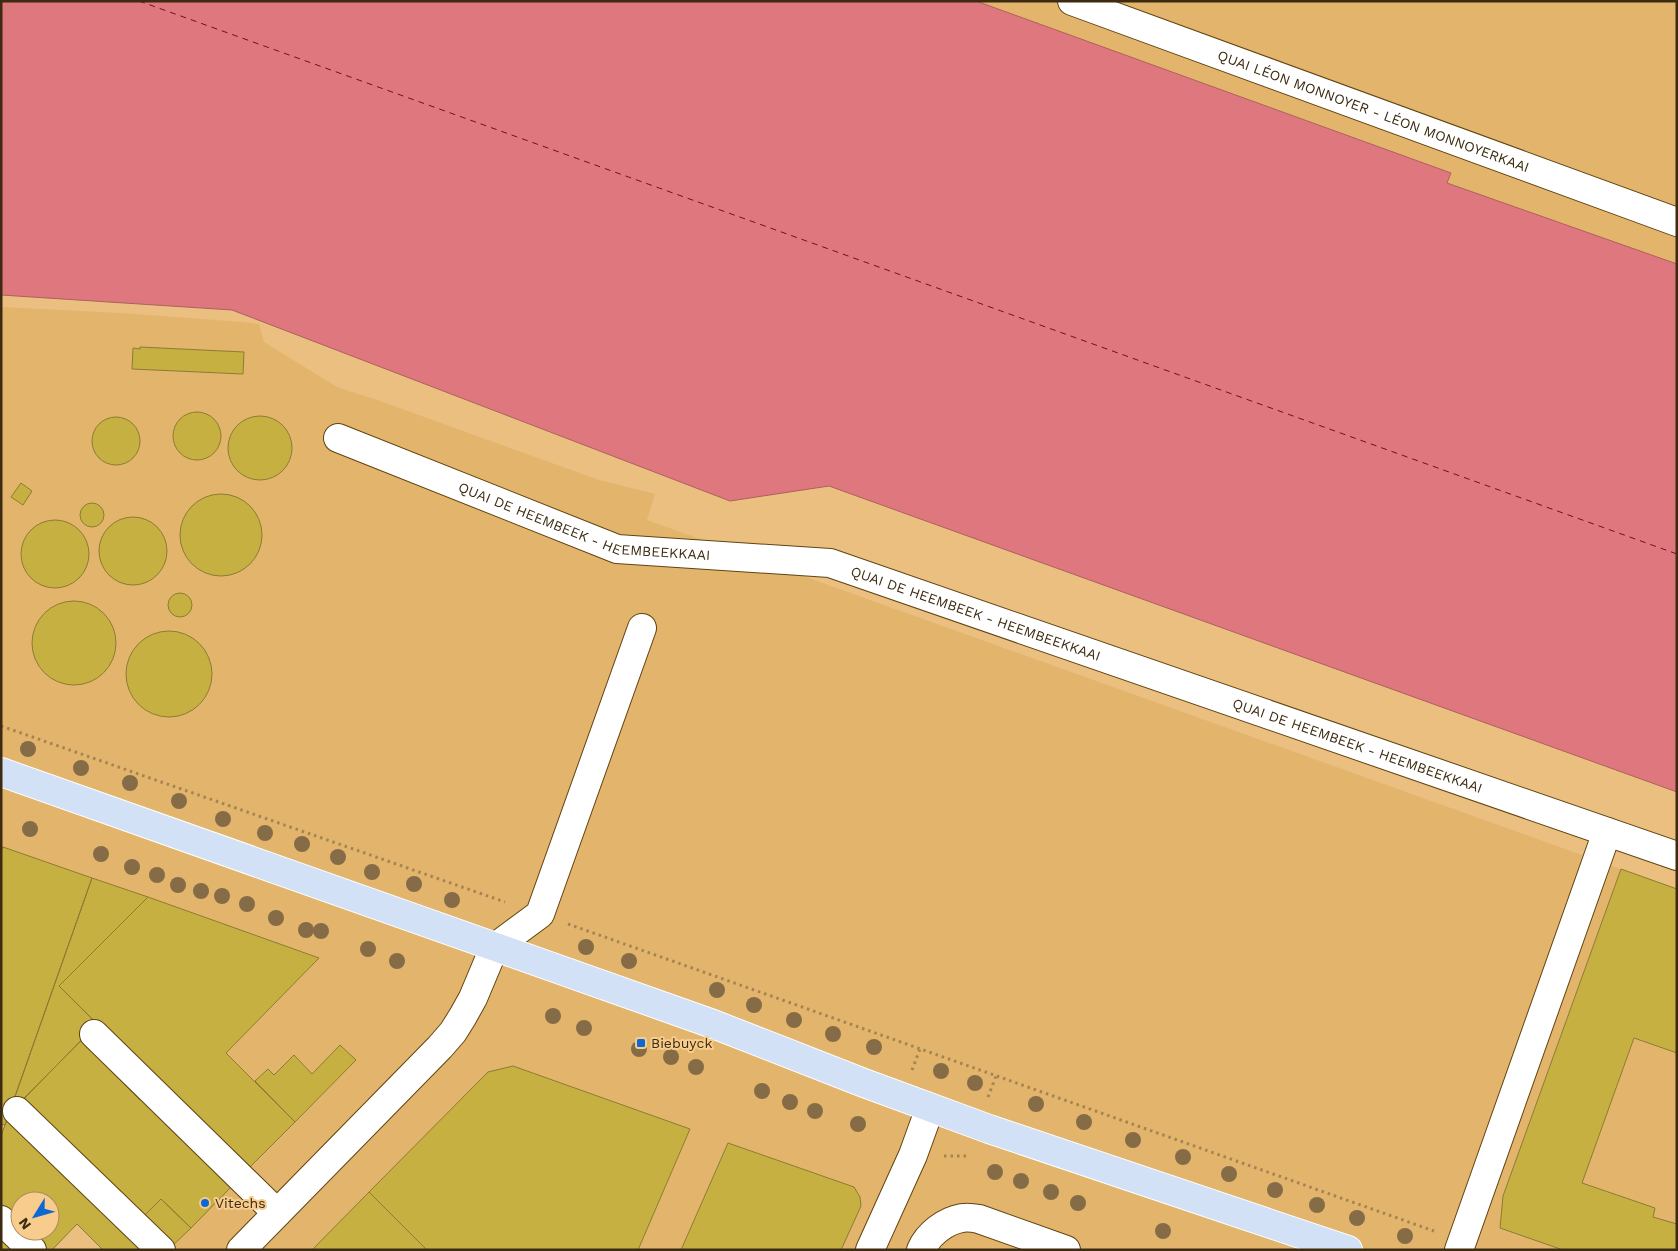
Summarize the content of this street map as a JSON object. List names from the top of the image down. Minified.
{"streets":{"street":["QUAI LÉON MONNOYER - LÉON MONNOYERKAAI","QUAI DE HEEMBEEK - HEEMBEEKKAAI"]},"places":{"transit":["Biebuyck"],"other":["Vitechs"]},"north":"bottom left"}
